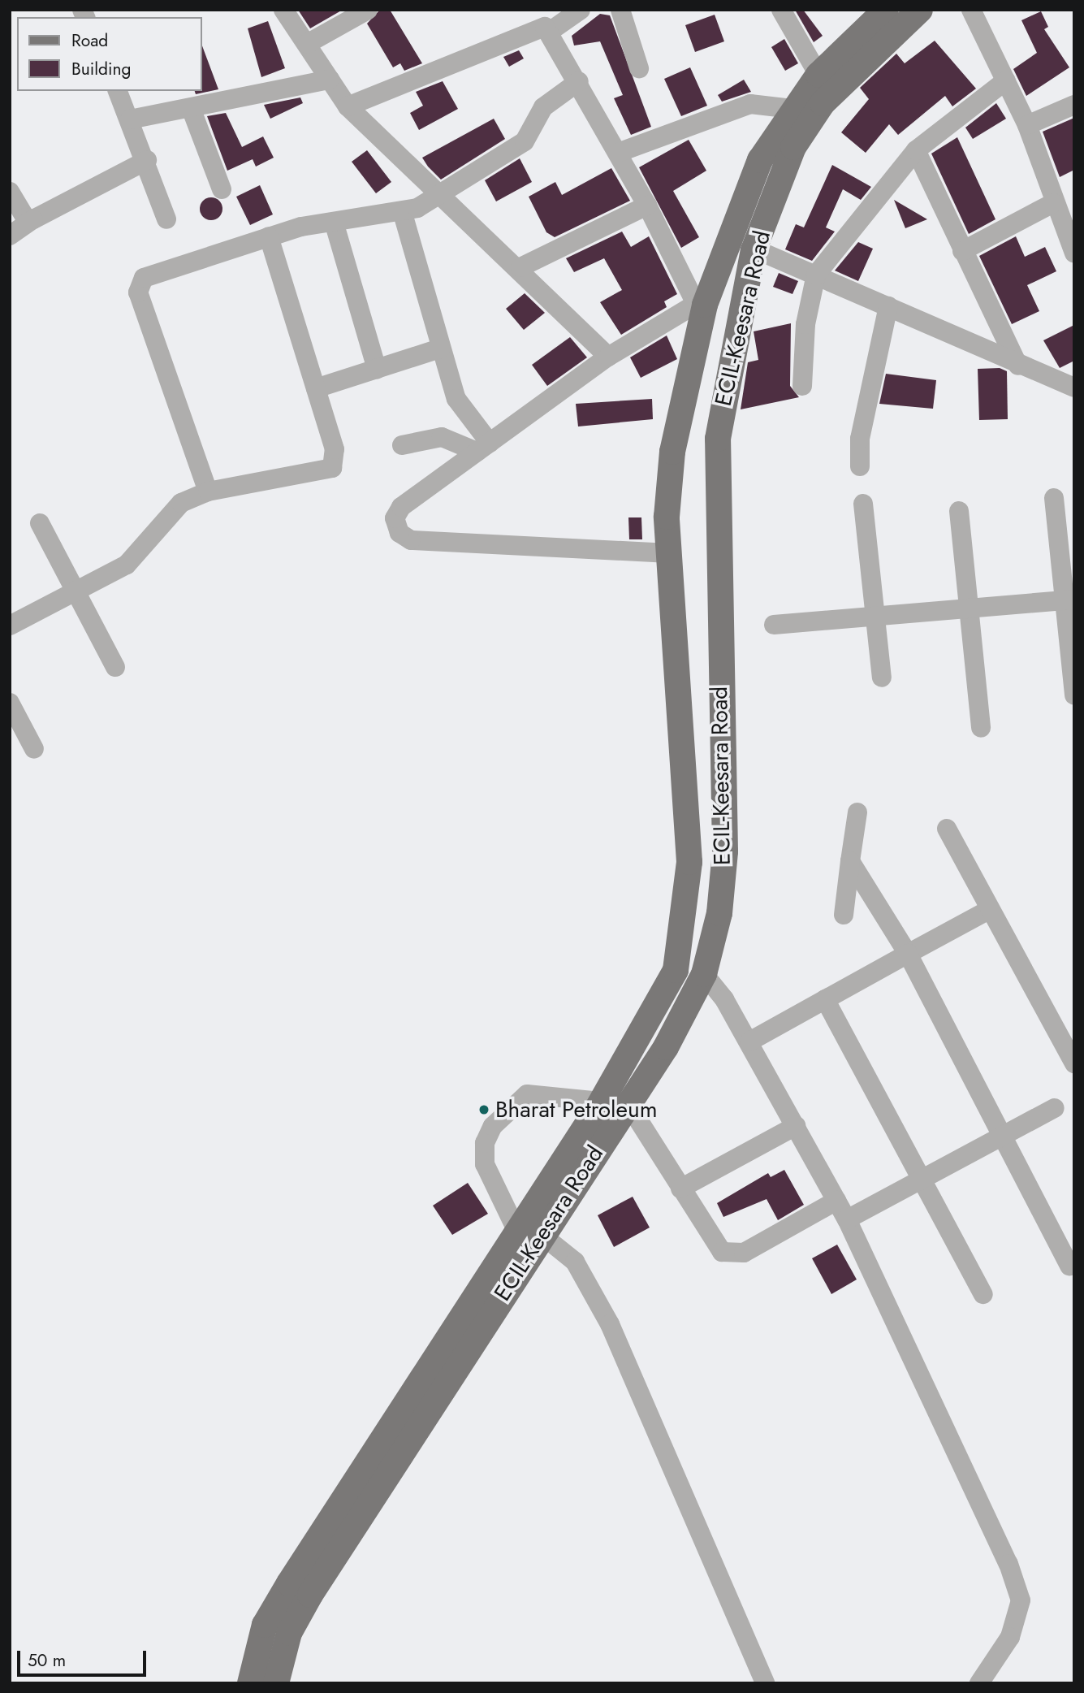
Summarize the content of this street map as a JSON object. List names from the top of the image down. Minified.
{"streets":{"main road":["ECIL-Keesara Road"]},"places":["Bharat Petroleum"],"legend":["Road","Building"],"scale_bar":"50 m"}
